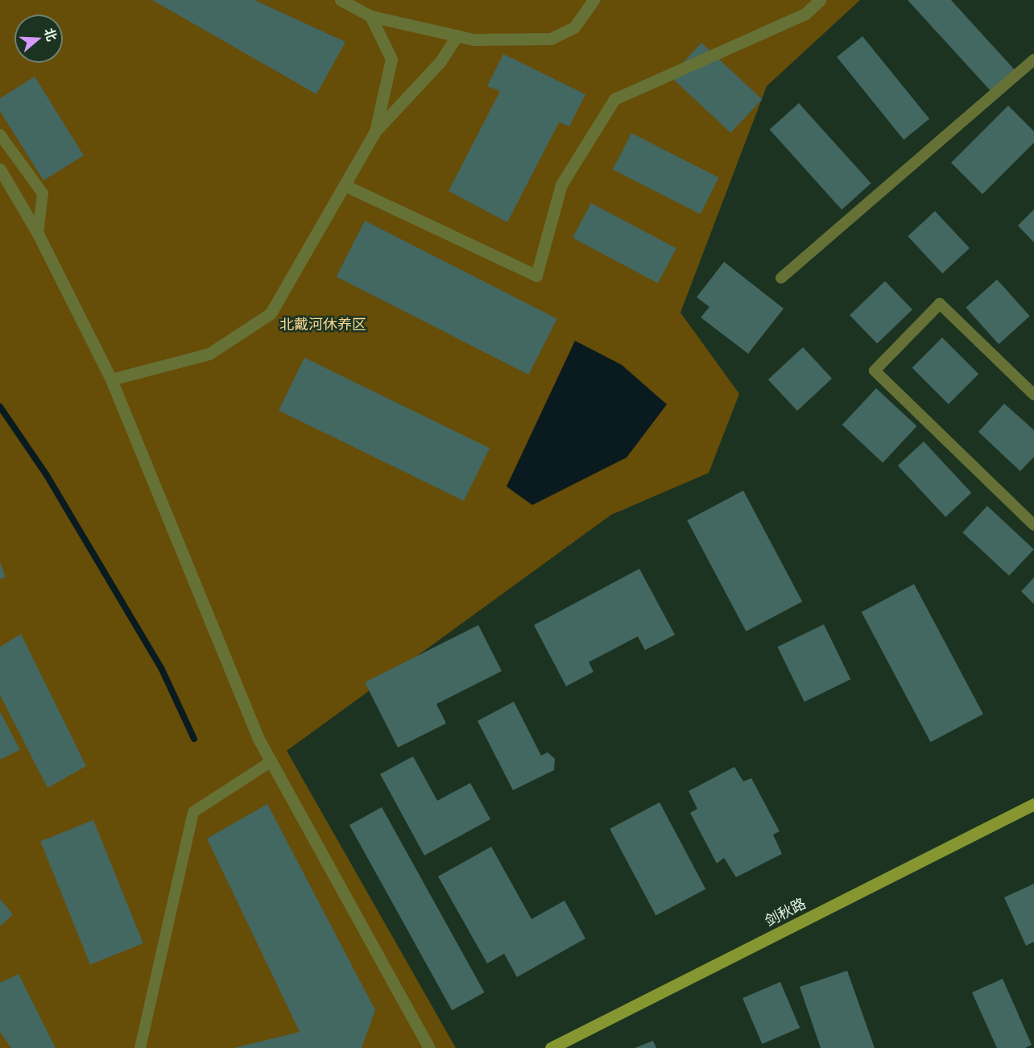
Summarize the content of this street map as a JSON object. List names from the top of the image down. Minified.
{"streets":{"main road":["剑秋路"]},"parks":["北戴河休养区"],"north":"right"}
